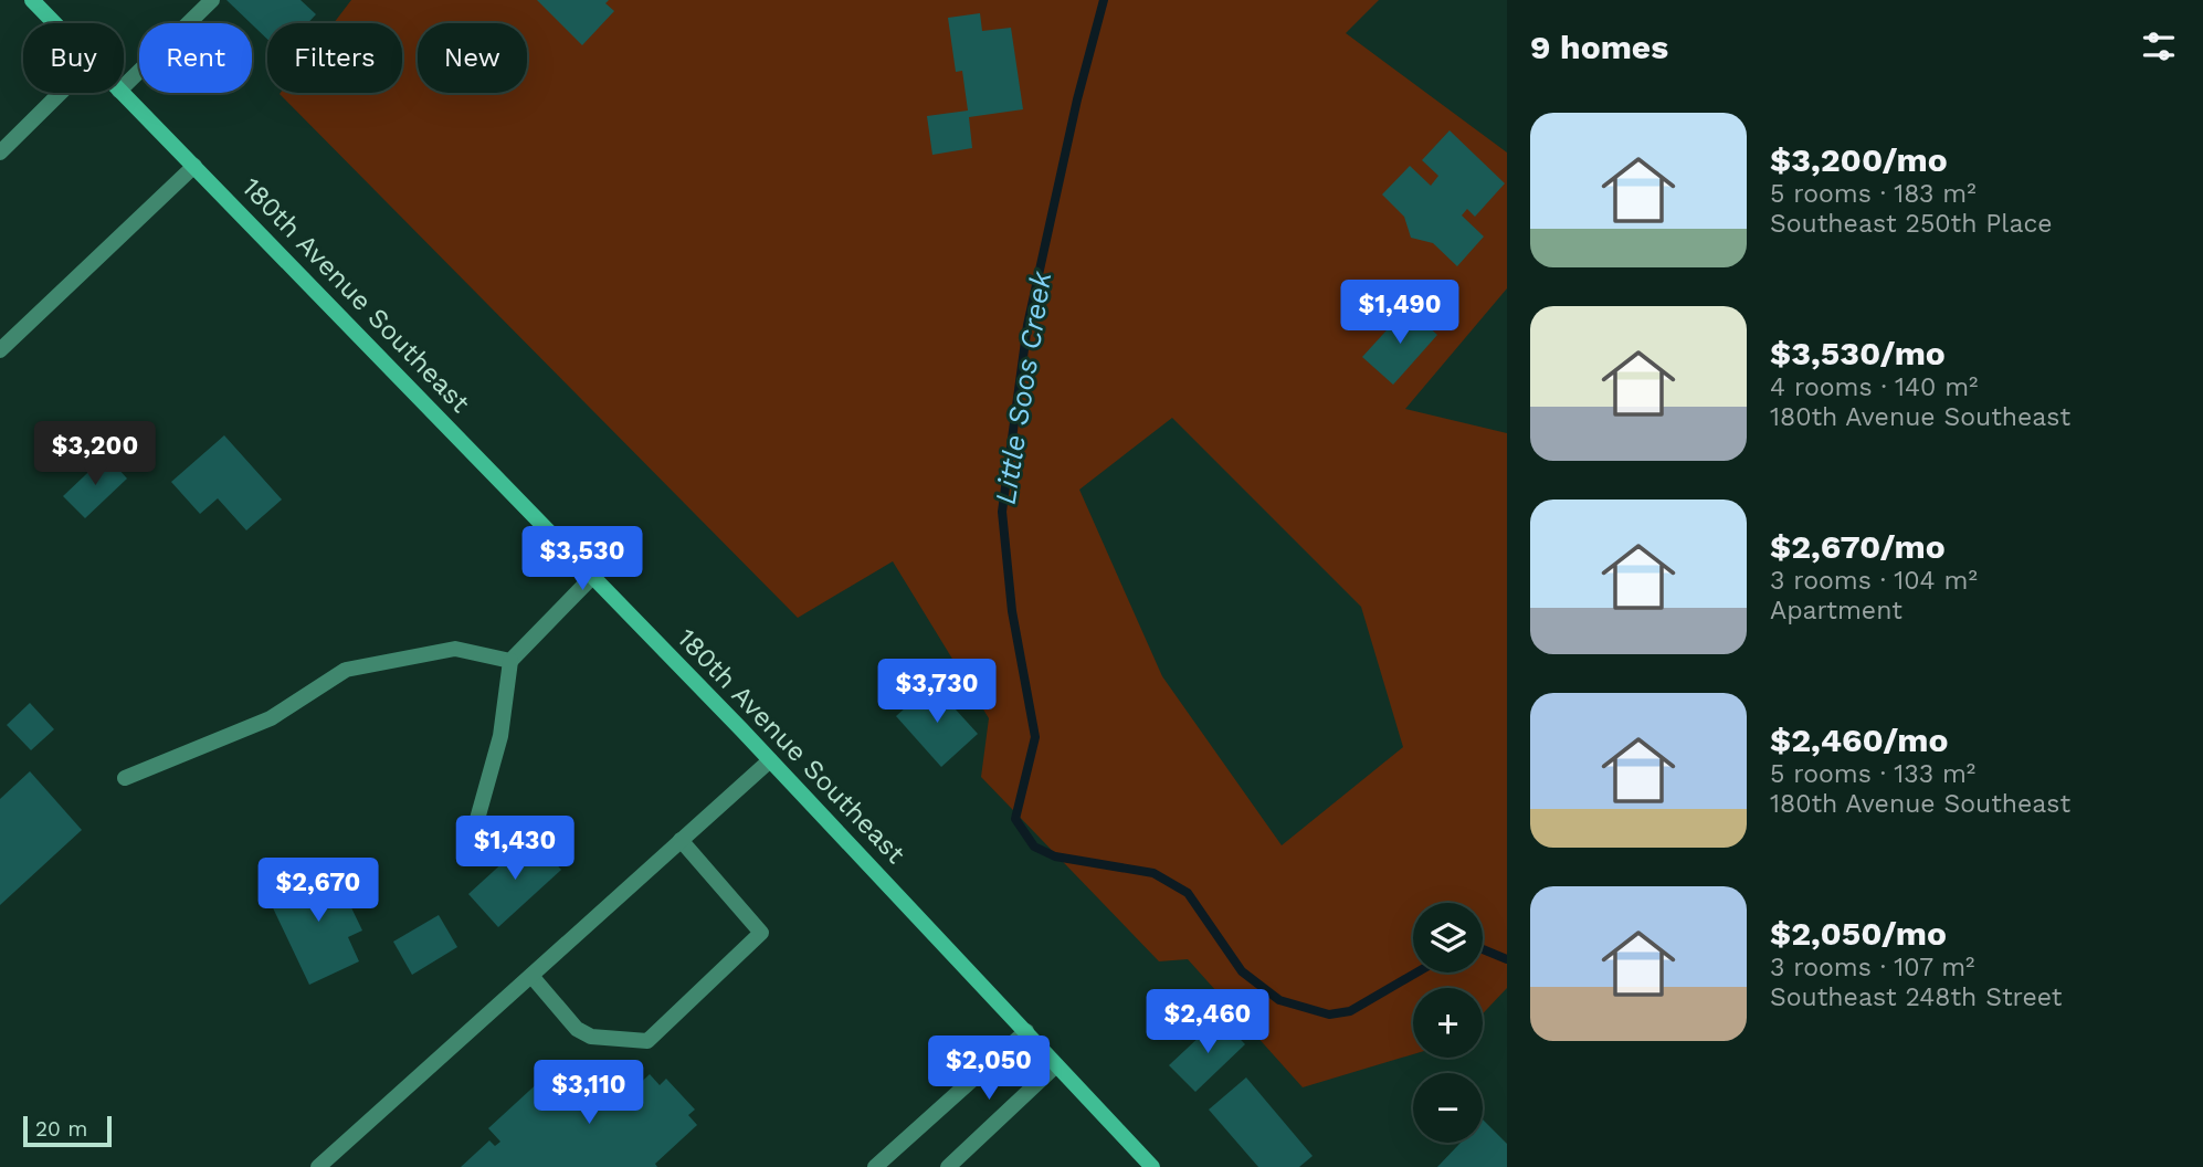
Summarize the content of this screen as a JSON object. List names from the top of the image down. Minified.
{"streets":{"street":["180th Avenue Southeast"]},"water":["Little Soos Creek"],"scale_bar":"20 m","page":{"heading":"9 homes","chip":["Buy","Rent","Filters","New"],"list":[{"name":"$3,200/mo","note":"5 rooms · 183 m² · Southeast 250th Place"},{"name":"$3,530/mo","note":"4 rooms · 140 m² · 180th Avenue Southeast"},{"name":"$2,670/mo","note":"3 rooms · 104 m² · Apartment"},{"name":"$2,460/mo","note":"5 rooms · 133 m² · 180th Avenue Southeast"},{"name":"$2,050/mo","note":"3 rooms · 107 m² · Southeast 248th Street"}],"price":["$1,490","$3,200","$3,530","$3,730","$1,430","$2,670","$2,460","$2,050","$3,110"],"map_buttons":["+","−"],"scale":"20 m"}}
